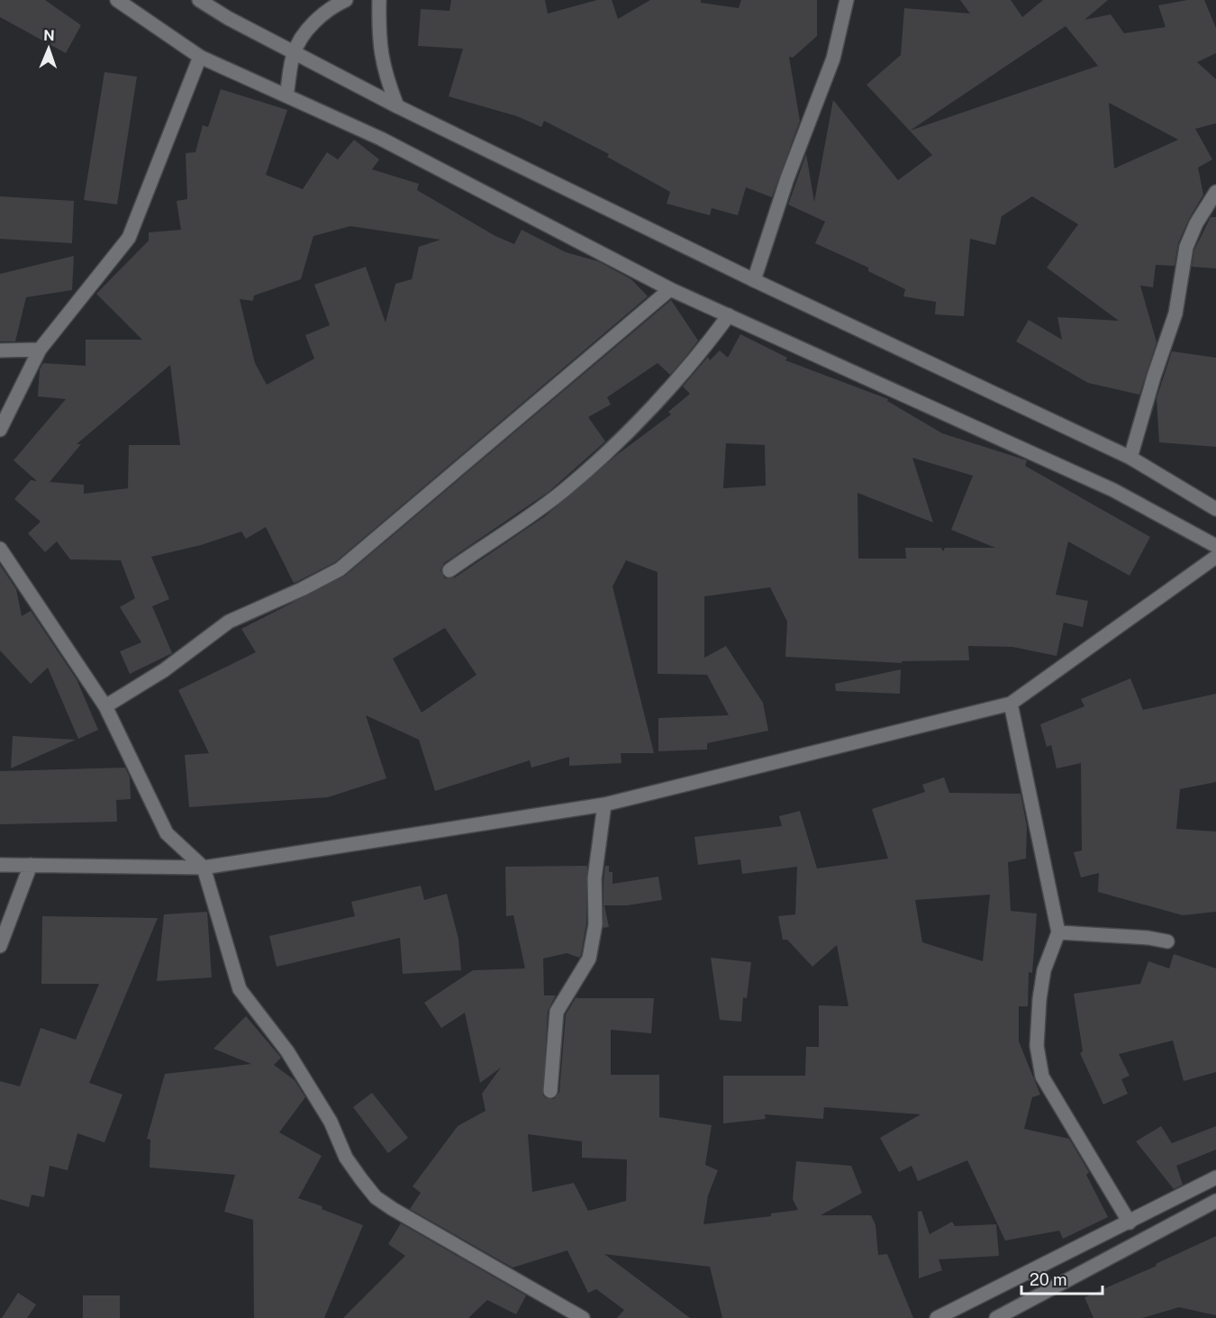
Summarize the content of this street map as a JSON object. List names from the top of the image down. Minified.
{"scale_bar":"20 m","north":"top"}
